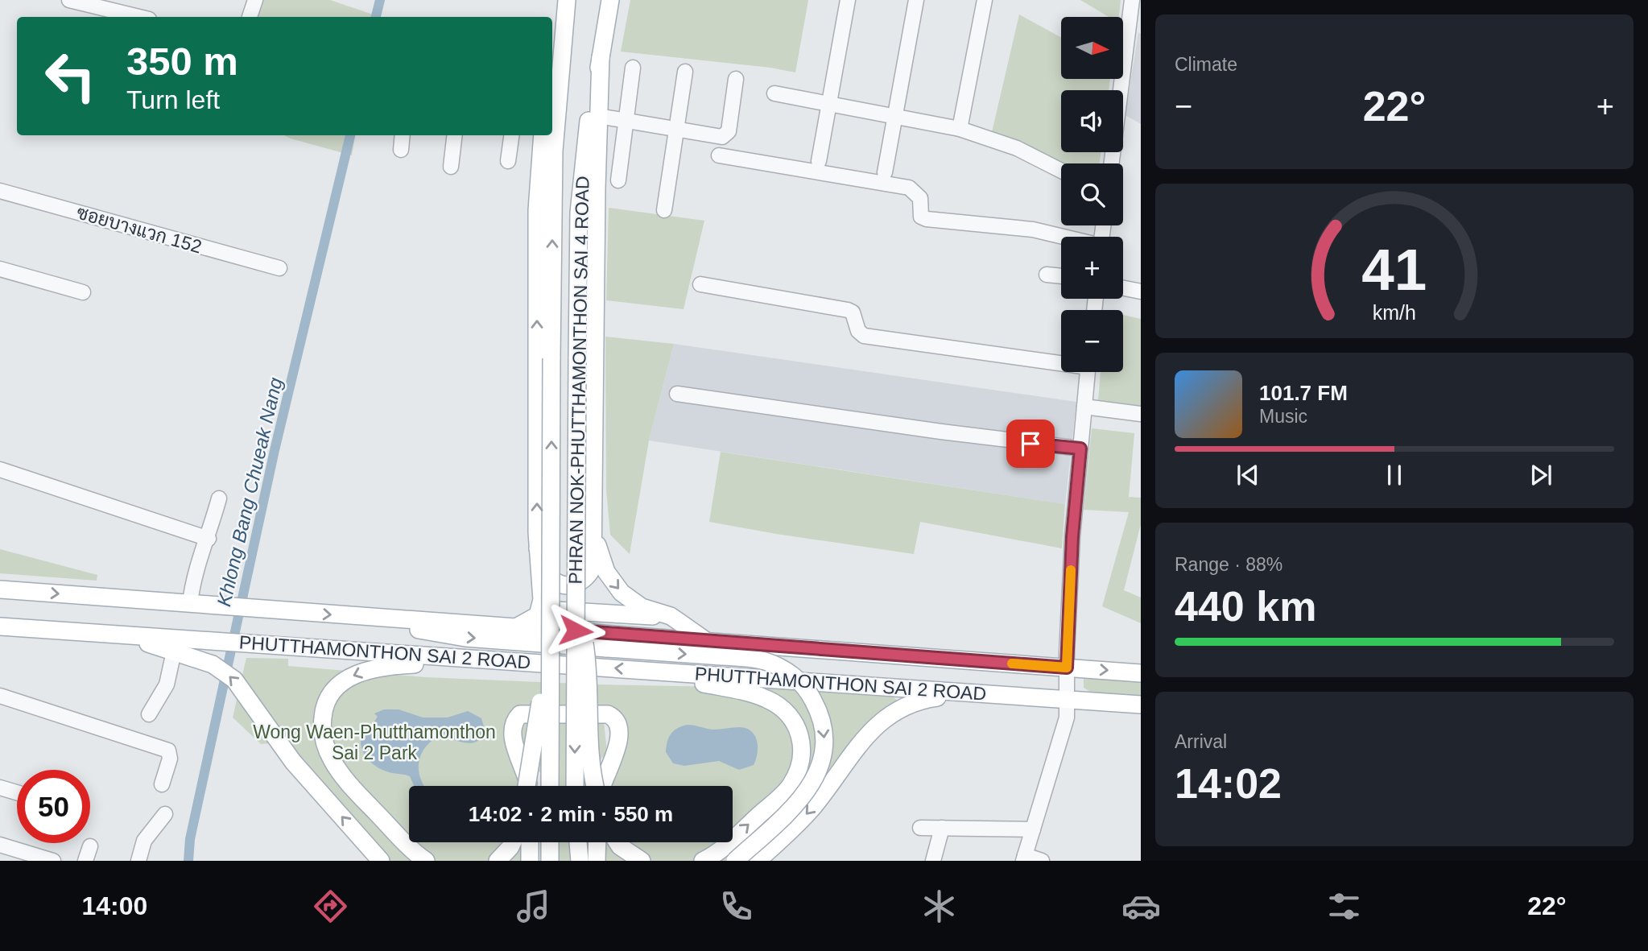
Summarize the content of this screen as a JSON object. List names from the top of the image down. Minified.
{"streets":{"main road":["PHRAN NOK-PHUTTHAMONTHON SAI 4 ROAD","PHUTTHAMONTHON SAI 2 ROAD"],"street":["ซอยบางแวก 152"]},"water":["Khlong Bang Chueak Nang"],"parks":["Wong Waen-Phutthamonthon Sai 2 Park"],"north":"right","page":{"tile":["Climate",["Range · 88%","440 km"],["Arrival","14:02"]],"map_buttons":["+","−"],"turn":["350 m","Turn left"],"heat":["−","22°","+"],"song":["101.7 FM","Music"],"limit":"50","trip":"14:02 · 2 min · 550 m","tabs":["14:00","22°"],"gauge":["41","km/h"]}}
